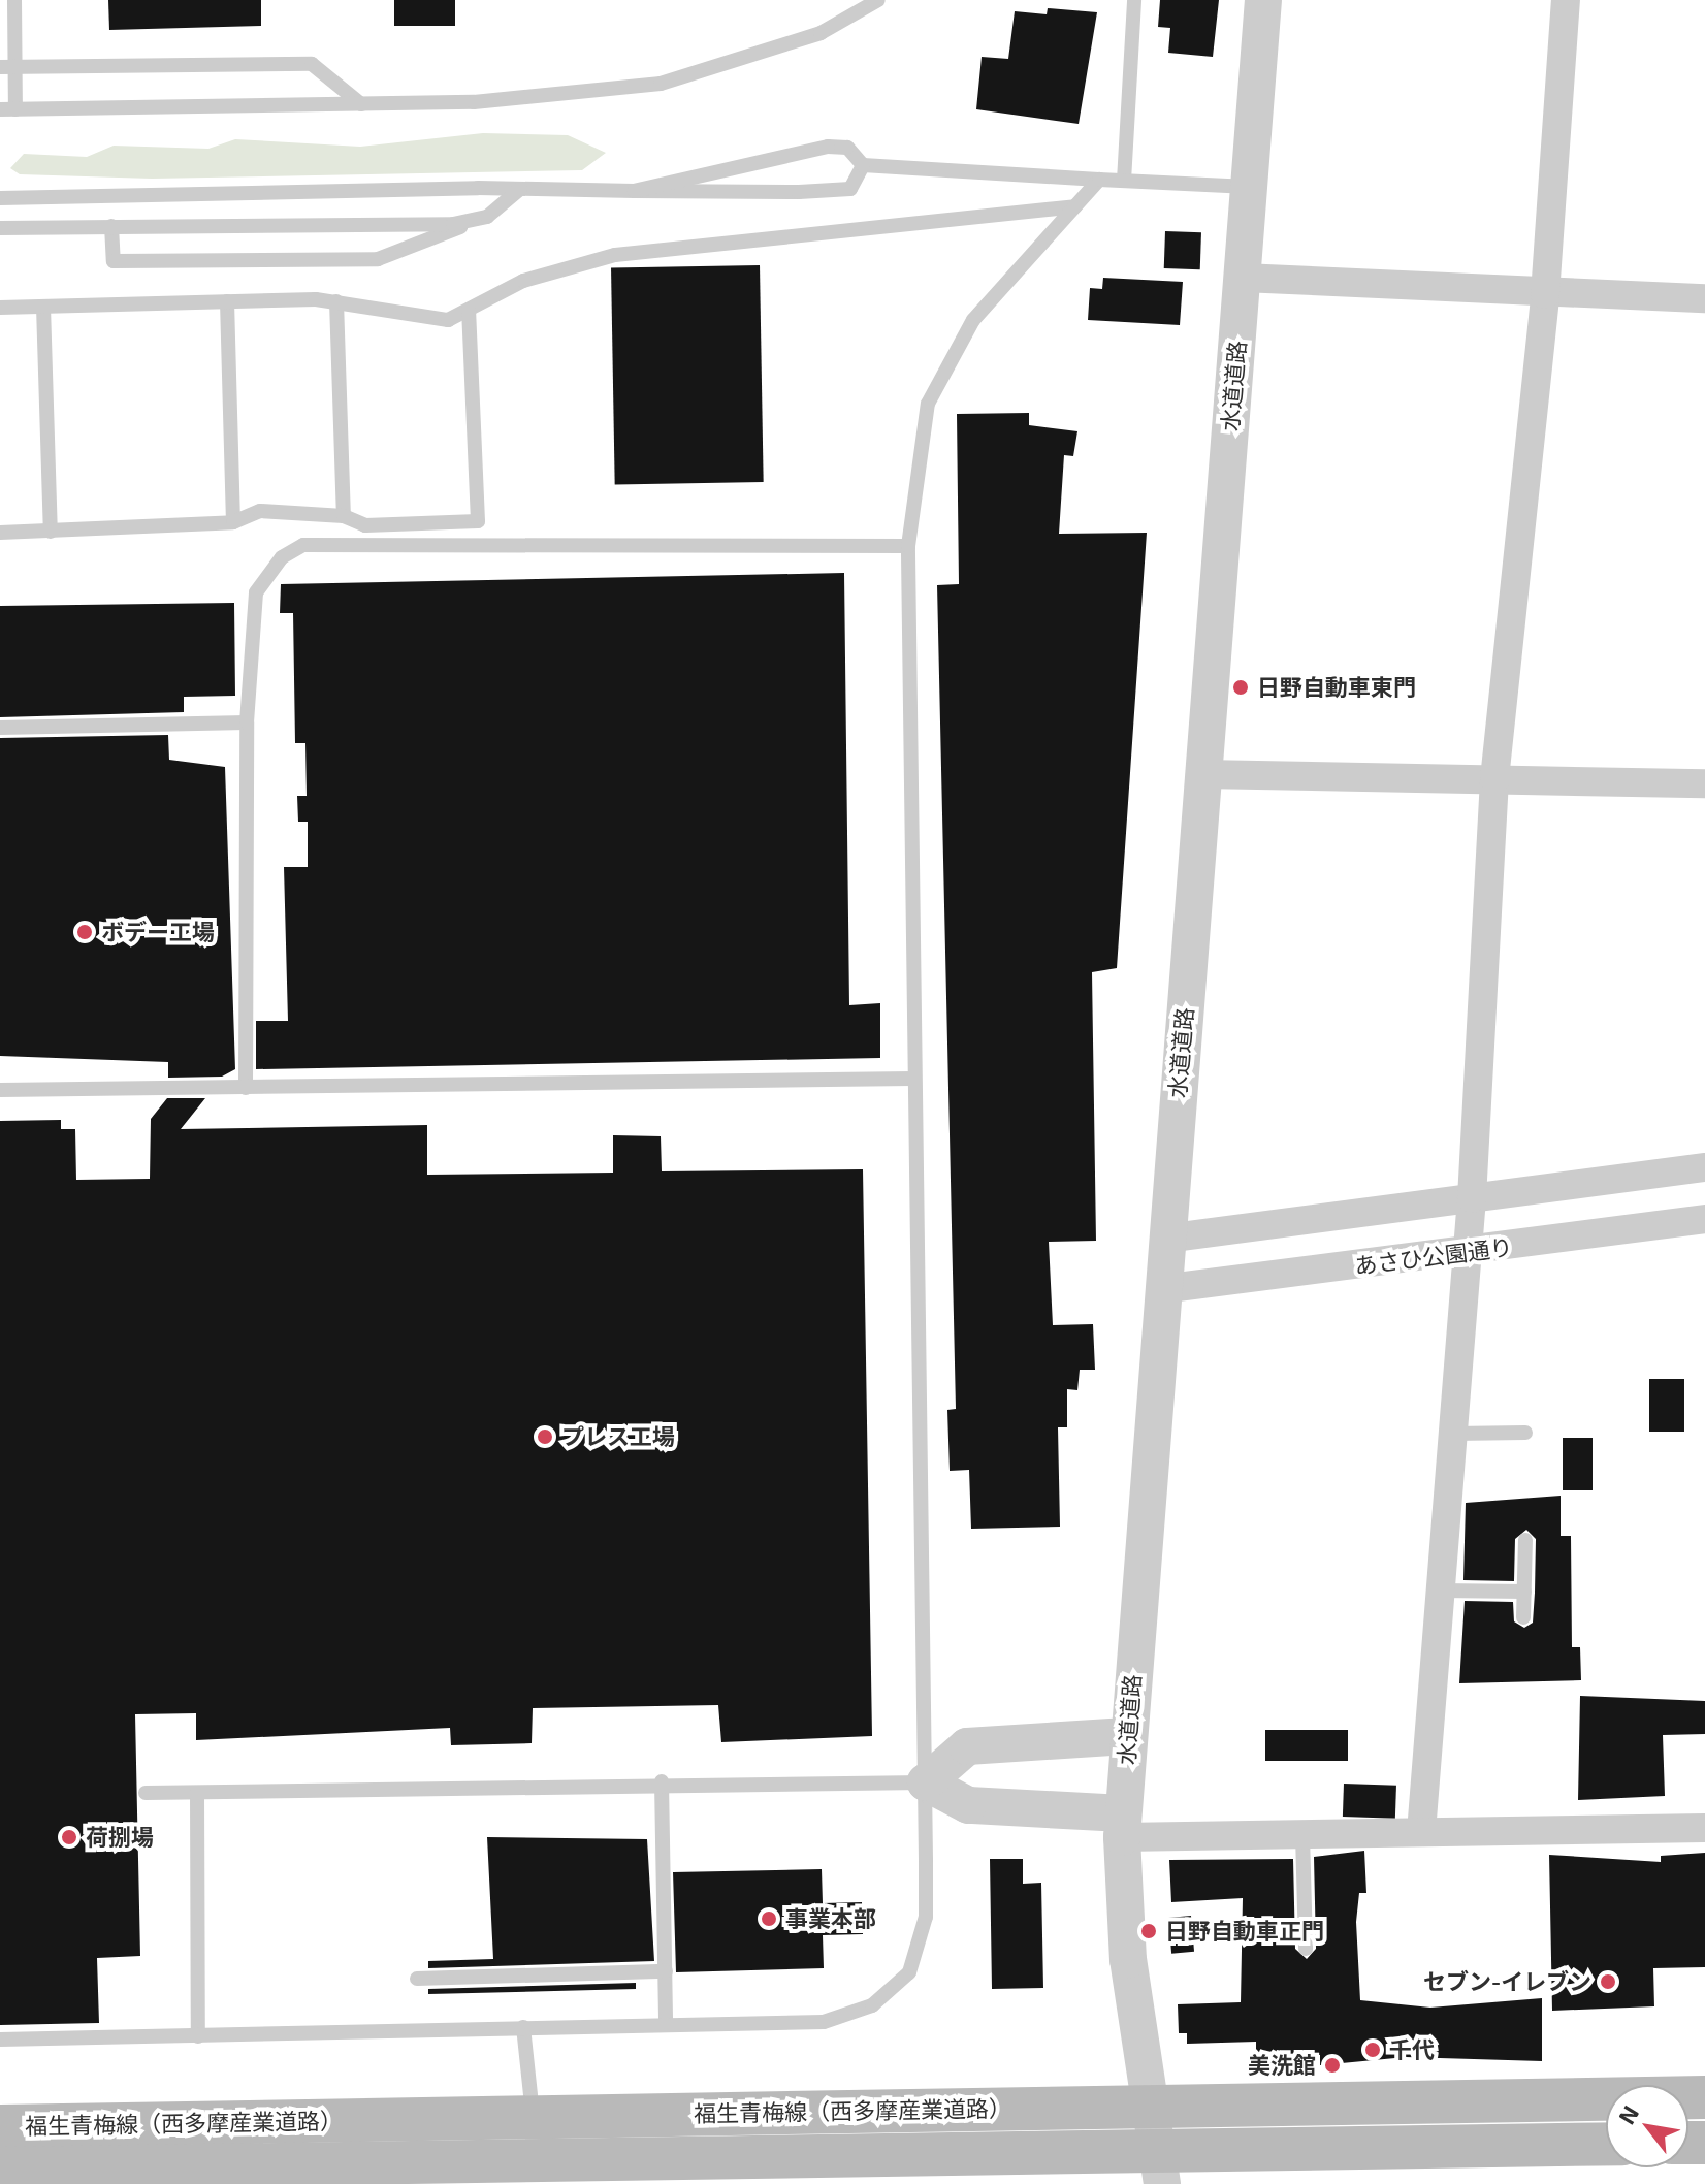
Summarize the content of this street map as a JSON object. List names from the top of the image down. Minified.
{"streets":{"main road":["福生青梅線（西多摩産業道路）"],"street":["水道道路","あさひ公園通り"]},"crossings":[["水道道路","あさひ公園通り"],["水道道路","福生青梅線（西多摩産業道路）"]],"places":["日野自動車東門","ボデー工場","プレス工場","荷捌場","事業本部","日野自動車正門","セブン-イレブン","千代","美洗館"],"north":"top left"}
